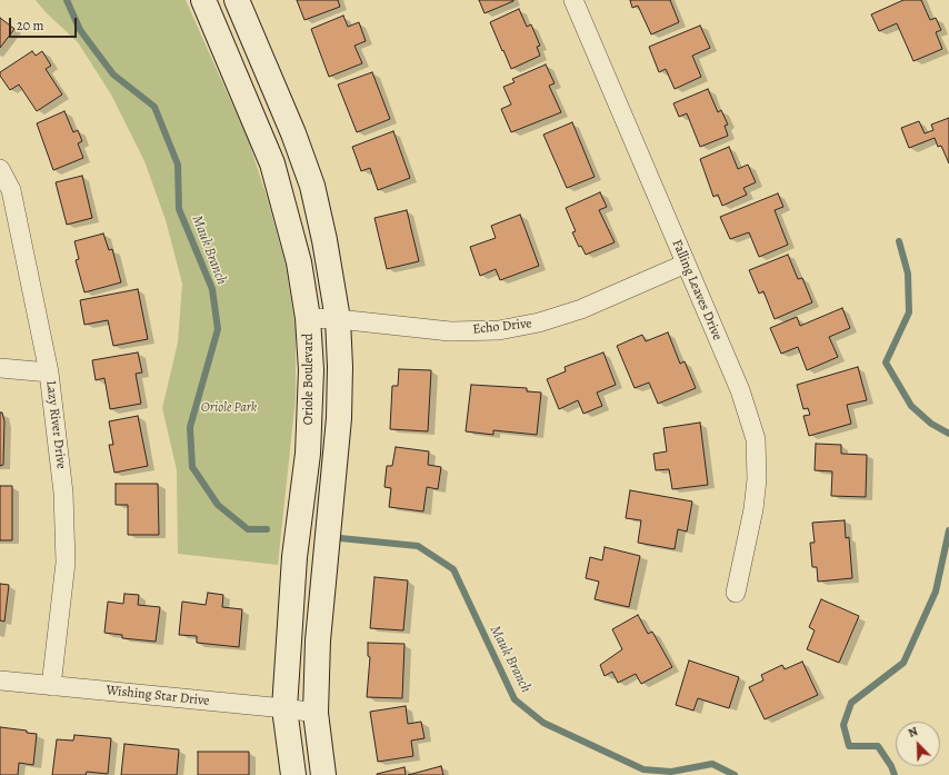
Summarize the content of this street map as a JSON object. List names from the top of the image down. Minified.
{"streets":{"street":["Falling Leaves Drive","Echo Drive","Oriole Boulevard","Lazy River Drive","Wishing Star Drive"]},"crossings":[["Falling Leaves Drive","Echo Drive"],["Echo Drive","Oriole Boulevard"],["Oriole Boulevard","Wishing Star Drive"],["Lazy River Drive","Wishing Star Drive"]],"water":["Mauk Branch"],"parks":["Oriole Park"],"scale_bar":"20 m","north":"top left"}
